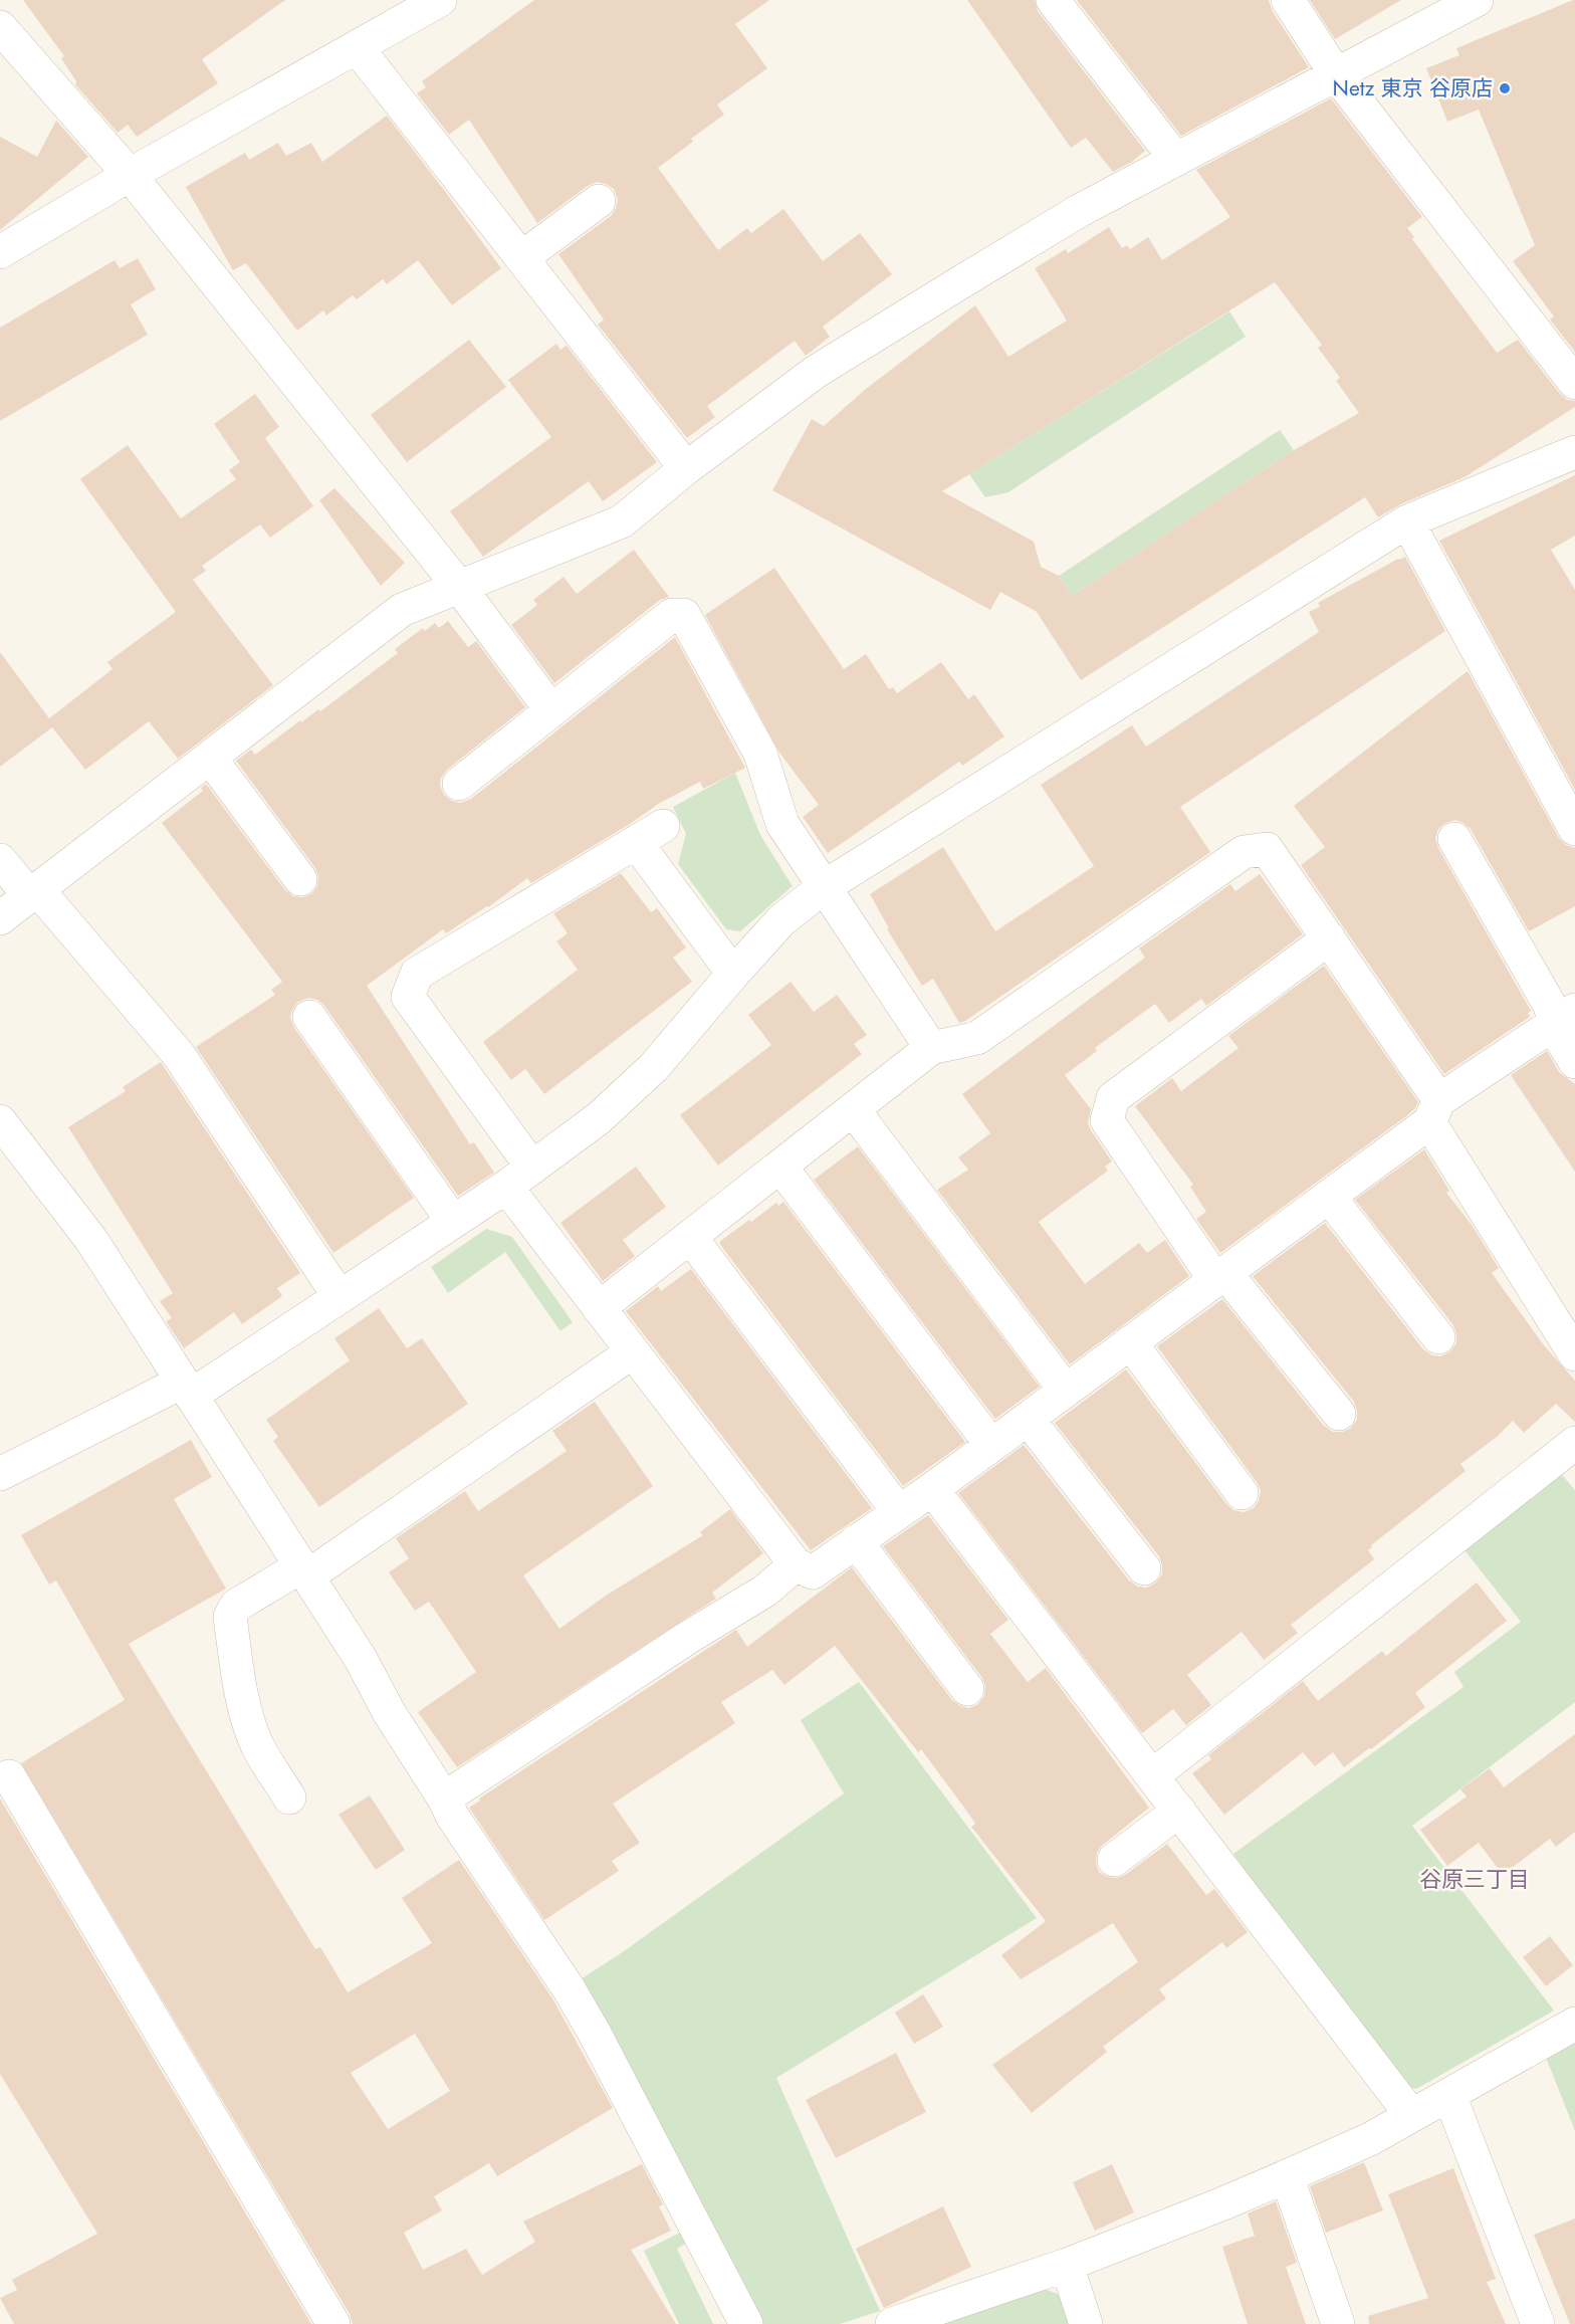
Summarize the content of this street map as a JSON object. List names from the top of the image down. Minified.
{"districts":["谷原三丁目"],"places":["Netz 東京 谷原店"]}
